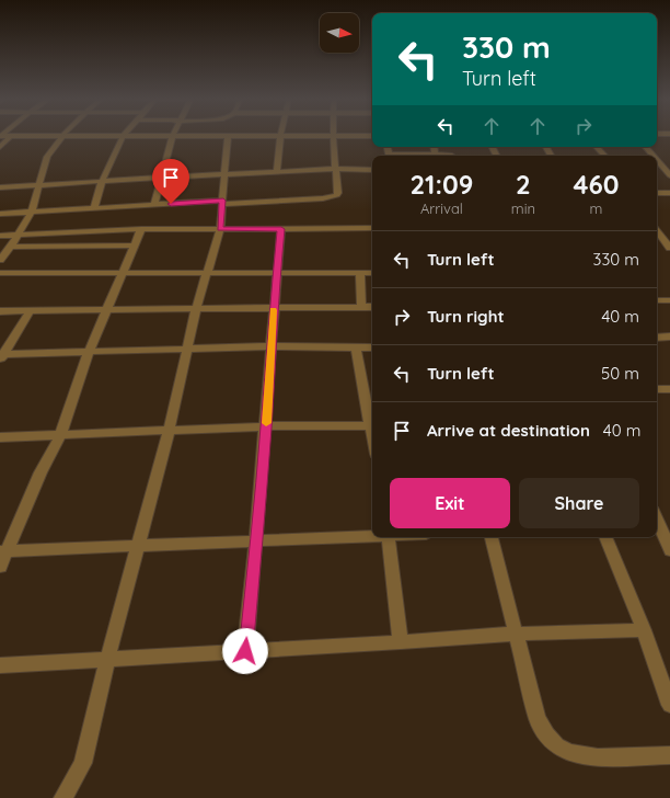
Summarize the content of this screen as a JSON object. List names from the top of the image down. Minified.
{"north":"right","page":{"turn":["330 m","Turn left"],"eta":["21:09","Arrival","2","min","460","m"],"list":[{"name":"Turn left","value":"330 m"},{"name":"Turn right","value":"40 m"},{"name":"Turn left","value":"50 m"},{"name":"Arrive at destination","value":"40 m"}],"buttons":["Exit","Share"]}}
